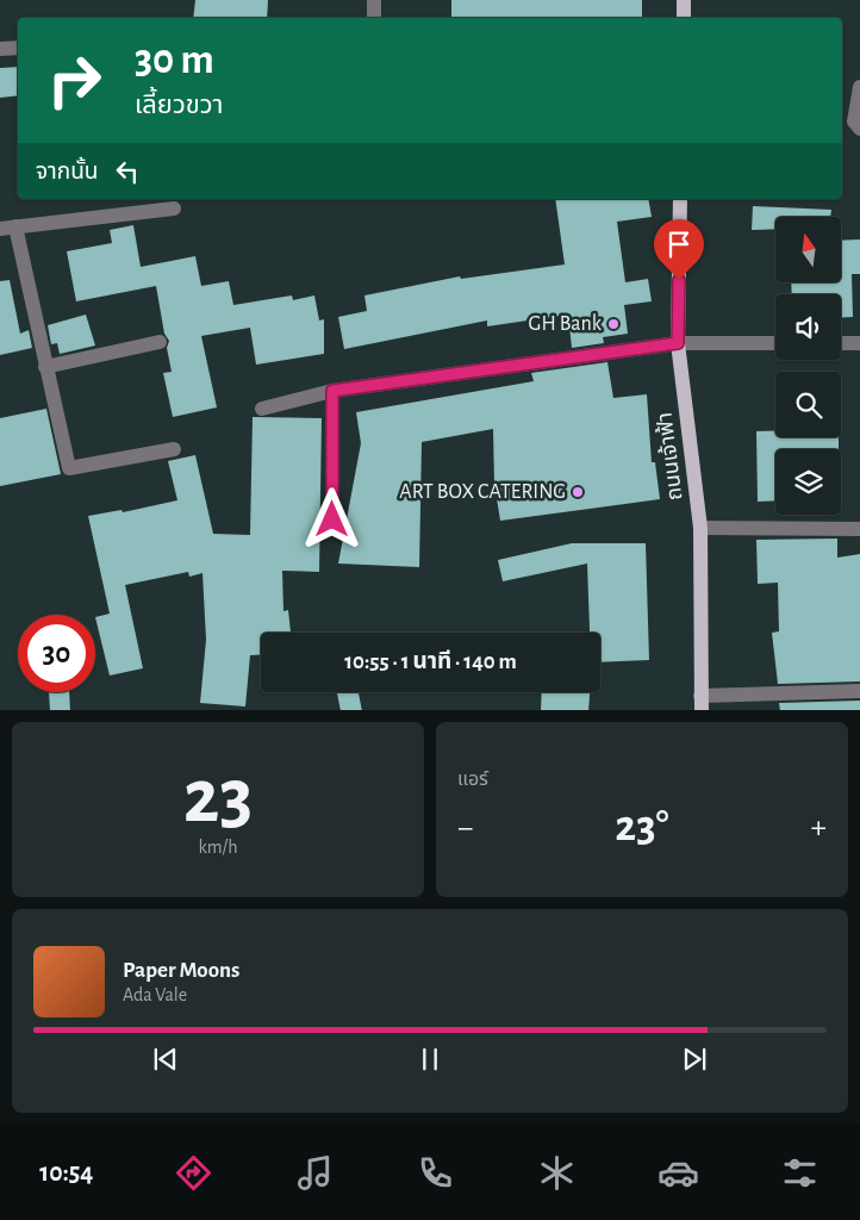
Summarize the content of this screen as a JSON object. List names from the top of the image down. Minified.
{"streets":{"main road":["ถนนเจ้าฟ้า"]},"places":["GH Bank","ART BOX CATERING"],"north":"top","page":{"turn":["30 m","เลี้ยวขวา"],"then":"จากนั้น","limit":"30","trip":"10:55 · 1 นาที · 140 m","tile":[["23","km/h"],"แอร์"],"heat":["−","23°","+"],"song":["Paper Moons","Ada Vale"],"tabs":"10:54"}}
